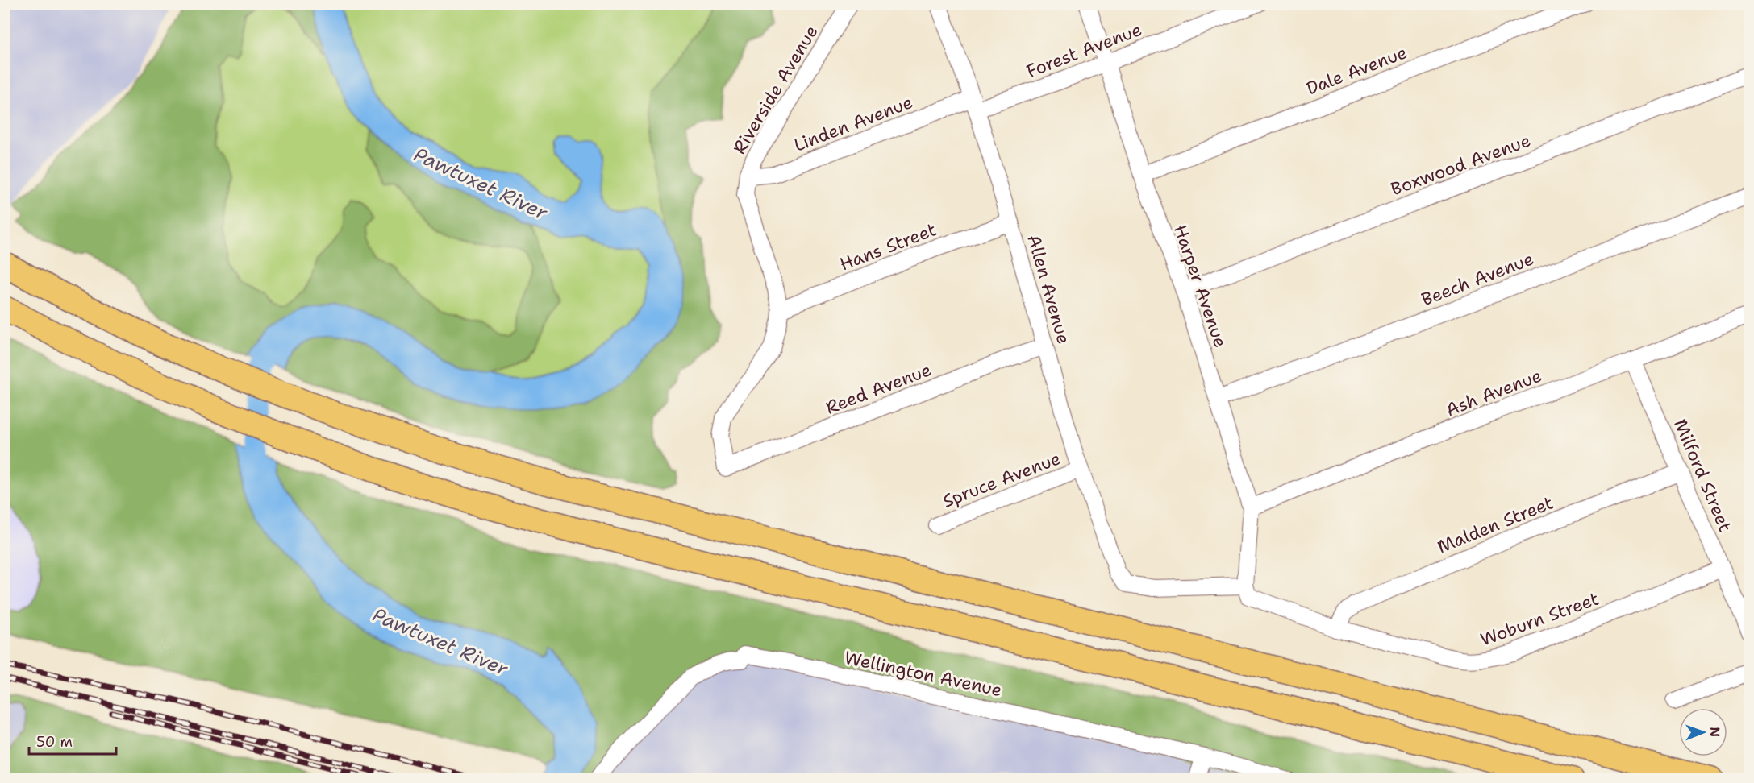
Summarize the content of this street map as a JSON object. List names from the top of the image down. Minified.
{"streets":{"street":["Forest Avenue","Dale Avenue","Riverside Avenue","Linden Avenue","Boxwood Avenue","Hans Street","Beech Avenue","Harper Avenue","Allen Avenue","Reed Avenue","Ash Avenue","Milford Street","Spruce Avenue","Malden Street","Woburn Street","Wellington Avenue"]},"crossings":[["Forest Avenue","Linden Avenue"],["Forest Avenue","Harper Avenue"],["Forest Avenue","Allen Avenue"],["Dale Avenue","Harper Avenue"],["Riverside Avenue","Linden Avenue"],["Riverside Avenue","Hans Street"],["Riverside Avenue","Reed Avenue"],["Linden Avenue","Allen Avenue"],["Boxwood Avenue","Harper Avenue"],["Hans Street","Allen Avenue"],["Beech Avenue","Harper Avenue"],["Harper Avenue","Allen Avenue"],["Harper Avenue","Ash Avenue"],["Allen Avenue","Reed Avenue"],["Allen Avenue","Spruce Avenue"],["Ash Avenue","Milford Street"],["Milford Street","Malden Street"],["Milford Street","Woburn Street"],["Malden Street","Woburn Street"]],"water":["Pawtuxet River"],"scale_bar":"50 m","north":"right"}
